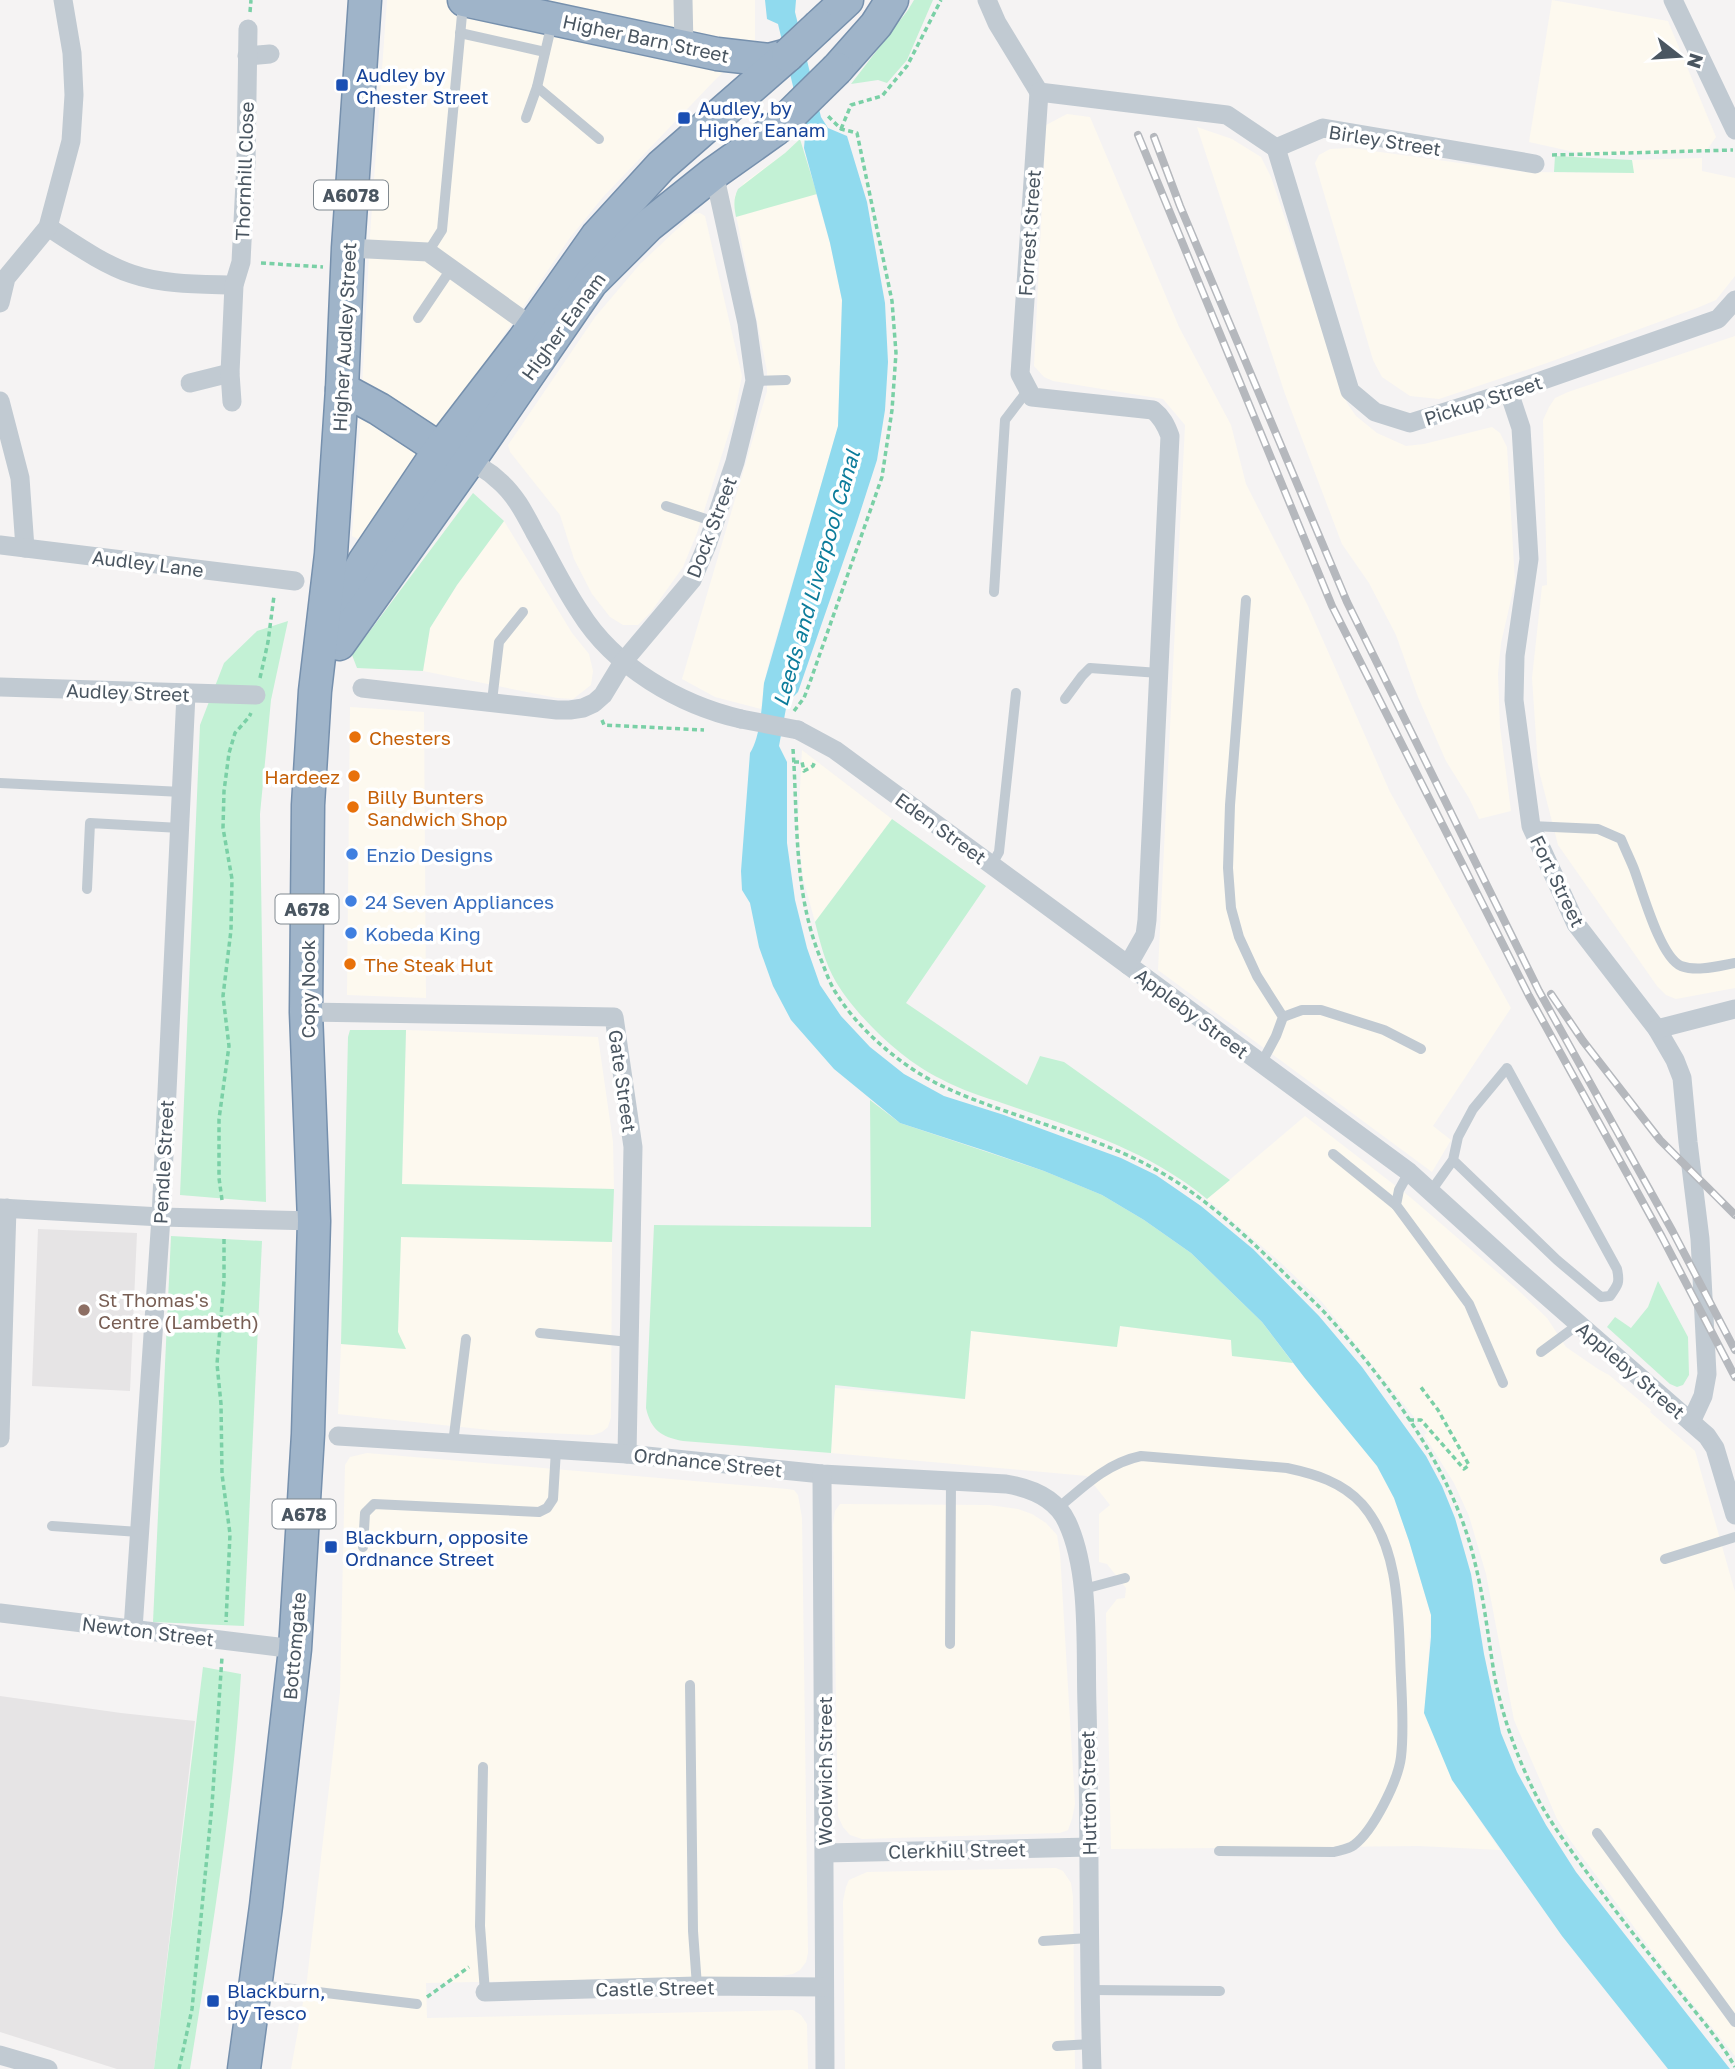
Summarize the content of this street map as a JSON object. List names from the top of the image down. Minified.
{"streets":{"highway":["Higher Barn Street","A6078","Higher Eanam","Higher Audley Street","A678","Copy Nook","Bottomgate"],"street":["Birley Street","Thornhill Close","Forrest Street","Pickup Street","Dock Street","Audley Lane","Audley Street","Eden Street","Fort Street","Appleby Street","Gate Street","Pendle Street","Ordnance Street","Newton Street","Woolwich Street","Hutton Street","Clerkhill Street","Castle Street"]},"crossings":[["Higher Barn Street","Higher Eanam"],["Birley Street","Pickup Street"],["Forrest Street","Appleby Street"],["Higher Eanam","Higher Audley Street"],["Higher Eanam","Dock Street"],["Higher Eanam","Copy Nook"],["Higher Audley Street","Copy Nook"],["Pickup Street","Fort Street"],["Dock Street","Eden Street"],["Audley Street","Pendle Street"],["Eden Street","Appleby Street"],["Fort Street","Appleby Street"],["Copy Nook","Gate Street"],["Copy Nook","Bottomgate"],["Gate Street","Ordnance Street"],["Pendle Street","Newton Street"],["Ordnance Street","Woolwich Street"],["Ordnance Street","Hutton Street"],["Newton Street","Bottomgate"],["Woolwich Street","Clerkhill Street"],["Woolwich Street","Castle Street"],["Hutton Street","Clerkhill Street"]],"water":["Leeds and Liverpool Canal"],"places":{"transit":["Audley by Chester Street","Audley, by Higher Eanam","Blackburn, opposite Ordnance Street","Blackburn, by Tesco"],"other":["Chesters","Hardeez","Billy Bunters Sandwich Shop","Enzio Designs","24 Seven Appliances","Kobeda King","The Steak Hut","St Thomas's Centre (Lambeth)"]},"north":"right"}
